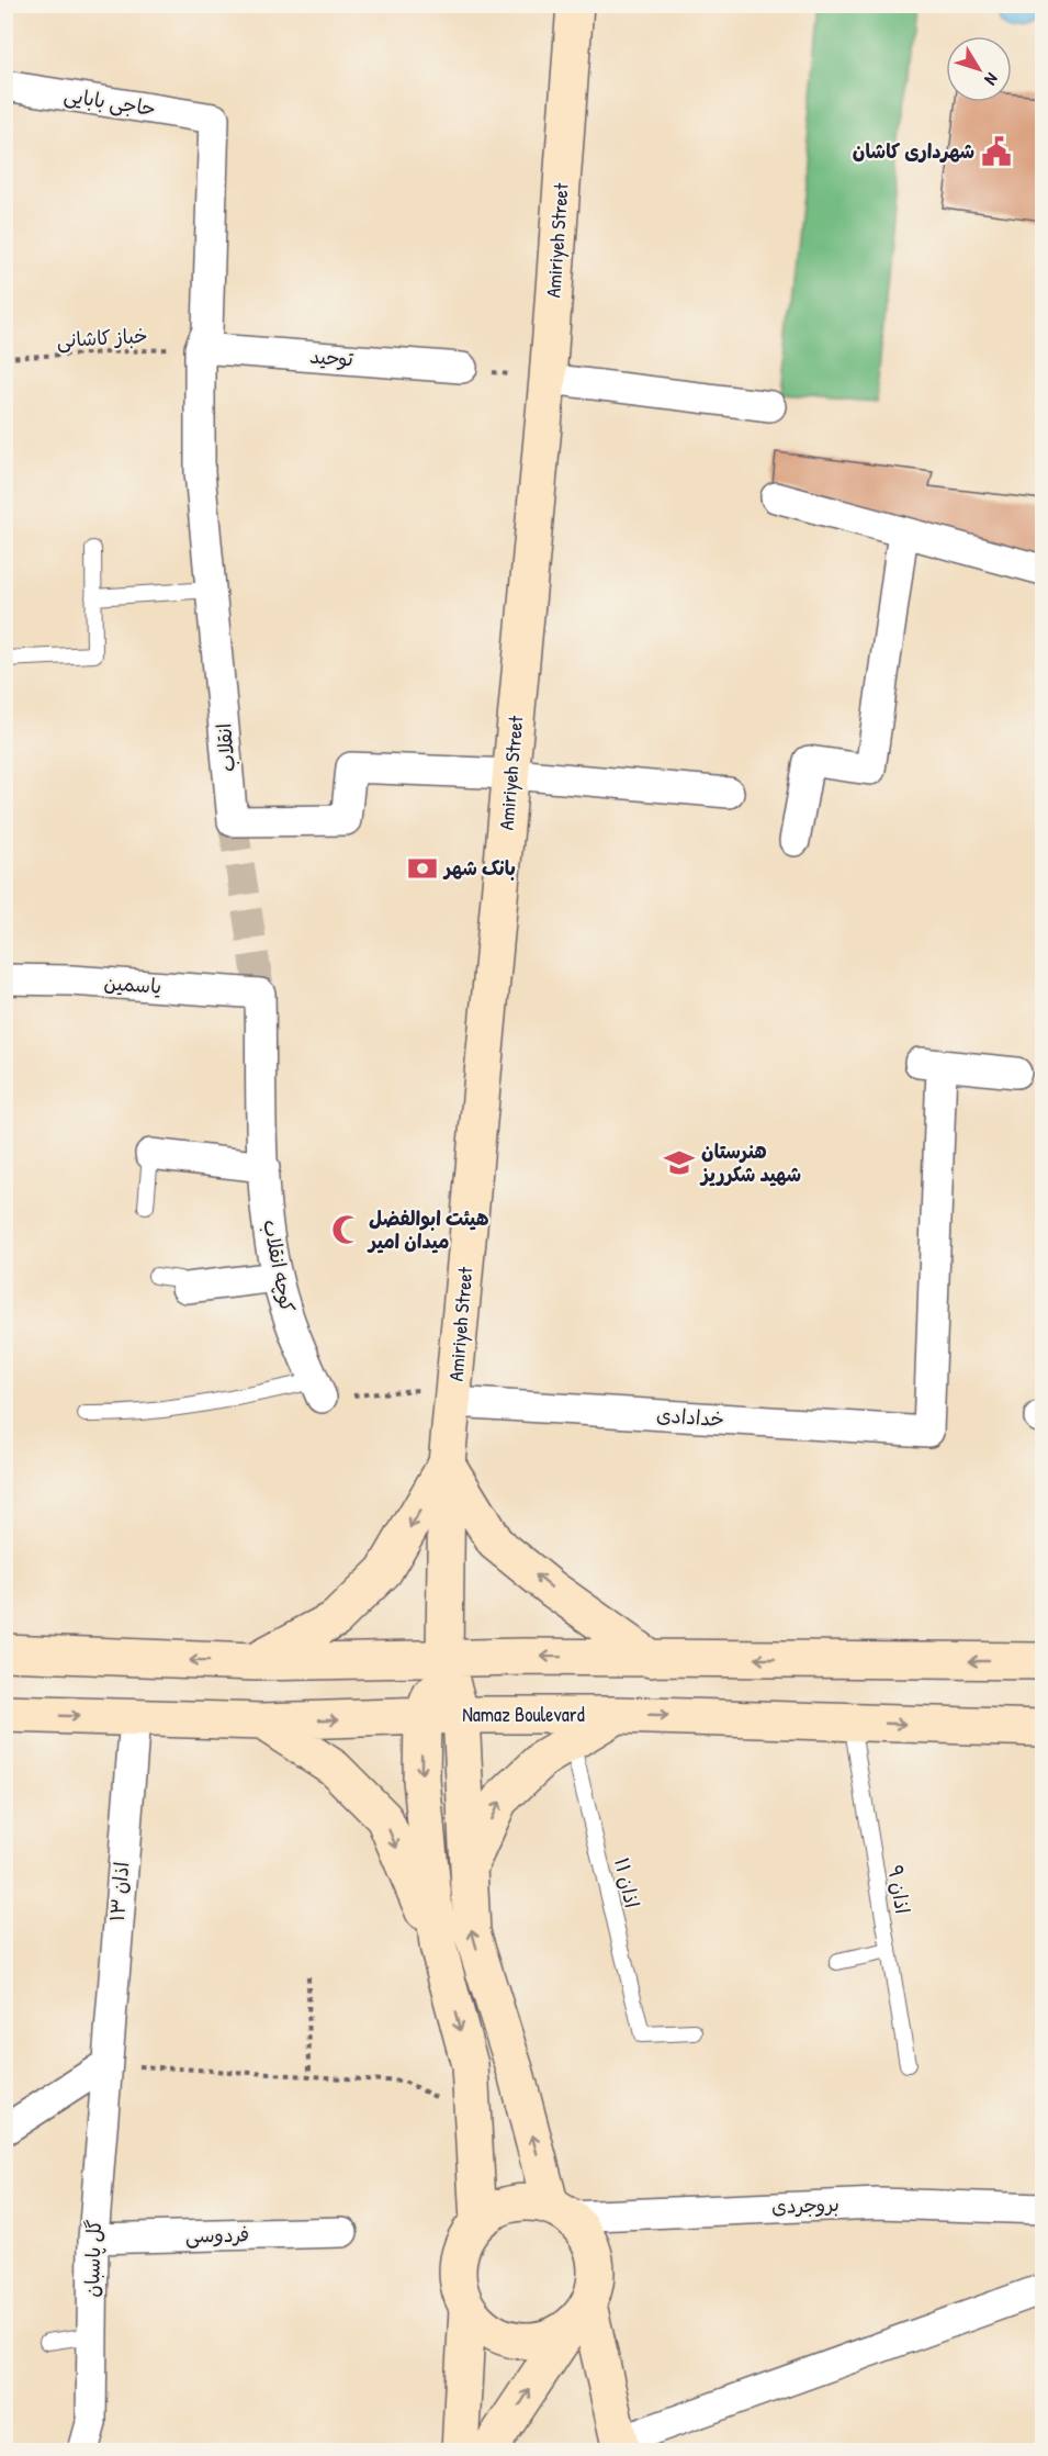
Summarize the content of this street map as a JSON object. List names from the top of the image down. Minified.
{"streets":{"main road":["Amiriyeh Street","Namaz Boulevard"],"street":["حاجی بابایی","توحید","انقلاب","یاسمین","کوچه انقلاب","خدادادی","اذان ۱۳","بروجردی","فردوسی","گل پاسبان"],"lane":["اذان ۱۱","اذان ۹"],"path":["خباز کاشانی"]},"crossings":[["حاجی بابایی","انقلاب"],["Amiriyeh Street","انقلاب"],["Amiriyeh Street","خدادادی"],["خباز کاشانی","توحید"],["خباز کاشانی","انقلاب"],["توحید","انقلاب"],["یاسمین","کوچه انقلاب"],["Namaz Boulevard","اذان ۹"],["Namaz Boulevard","اذان ۱۳"],["اذان ۱۳","گل پاسبان"],["فردوسی","گل پاسبان"]],"places":{"public building":["شهرداری کاشان"],"bank":["بانک شهر"],"school or university":["هنرستان شهید شکرریز"],"mosque":["هیئت ابوالفضل میدان امیر"]},"north":"bottom right"}
